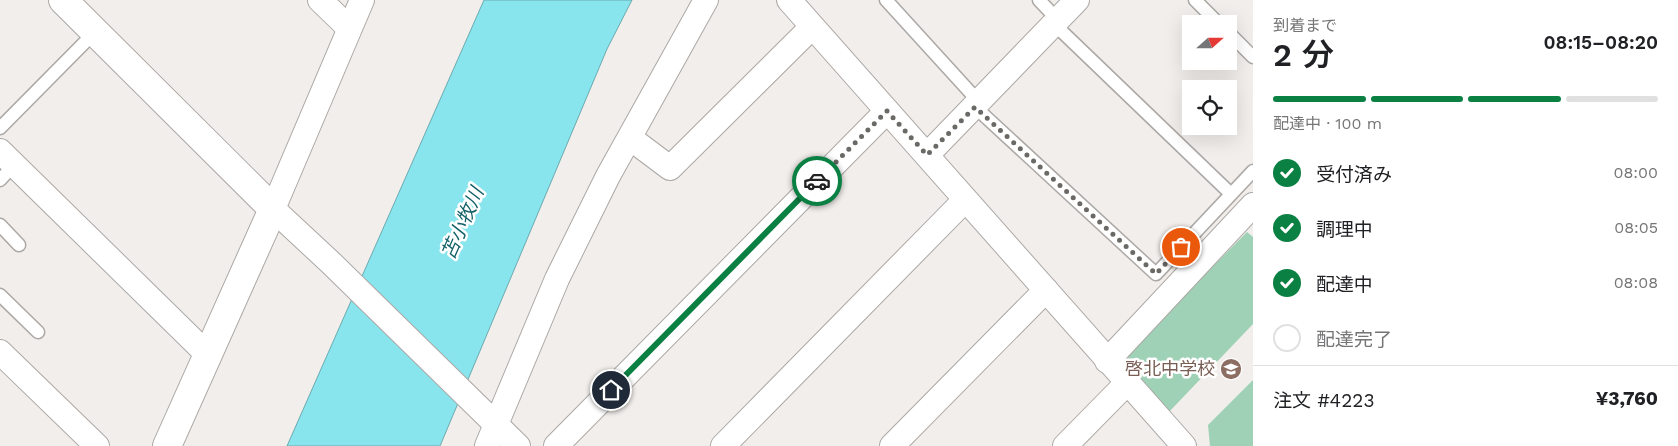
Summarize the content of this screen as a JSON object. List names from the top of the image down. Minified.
{"water":["苫小牧川"],"places":{"school or university":["啓北中学校"]},"north":"right","page":{"heading":["2 分","到着まで","08:15–08:20"],"panel":["注文 #4223","¥3,760"],"bar":"配達中 · 100 m","list":[["受付済み","08:00"],["調理中","08:05"],["配達中","08:08"],"配達完了"]}}
